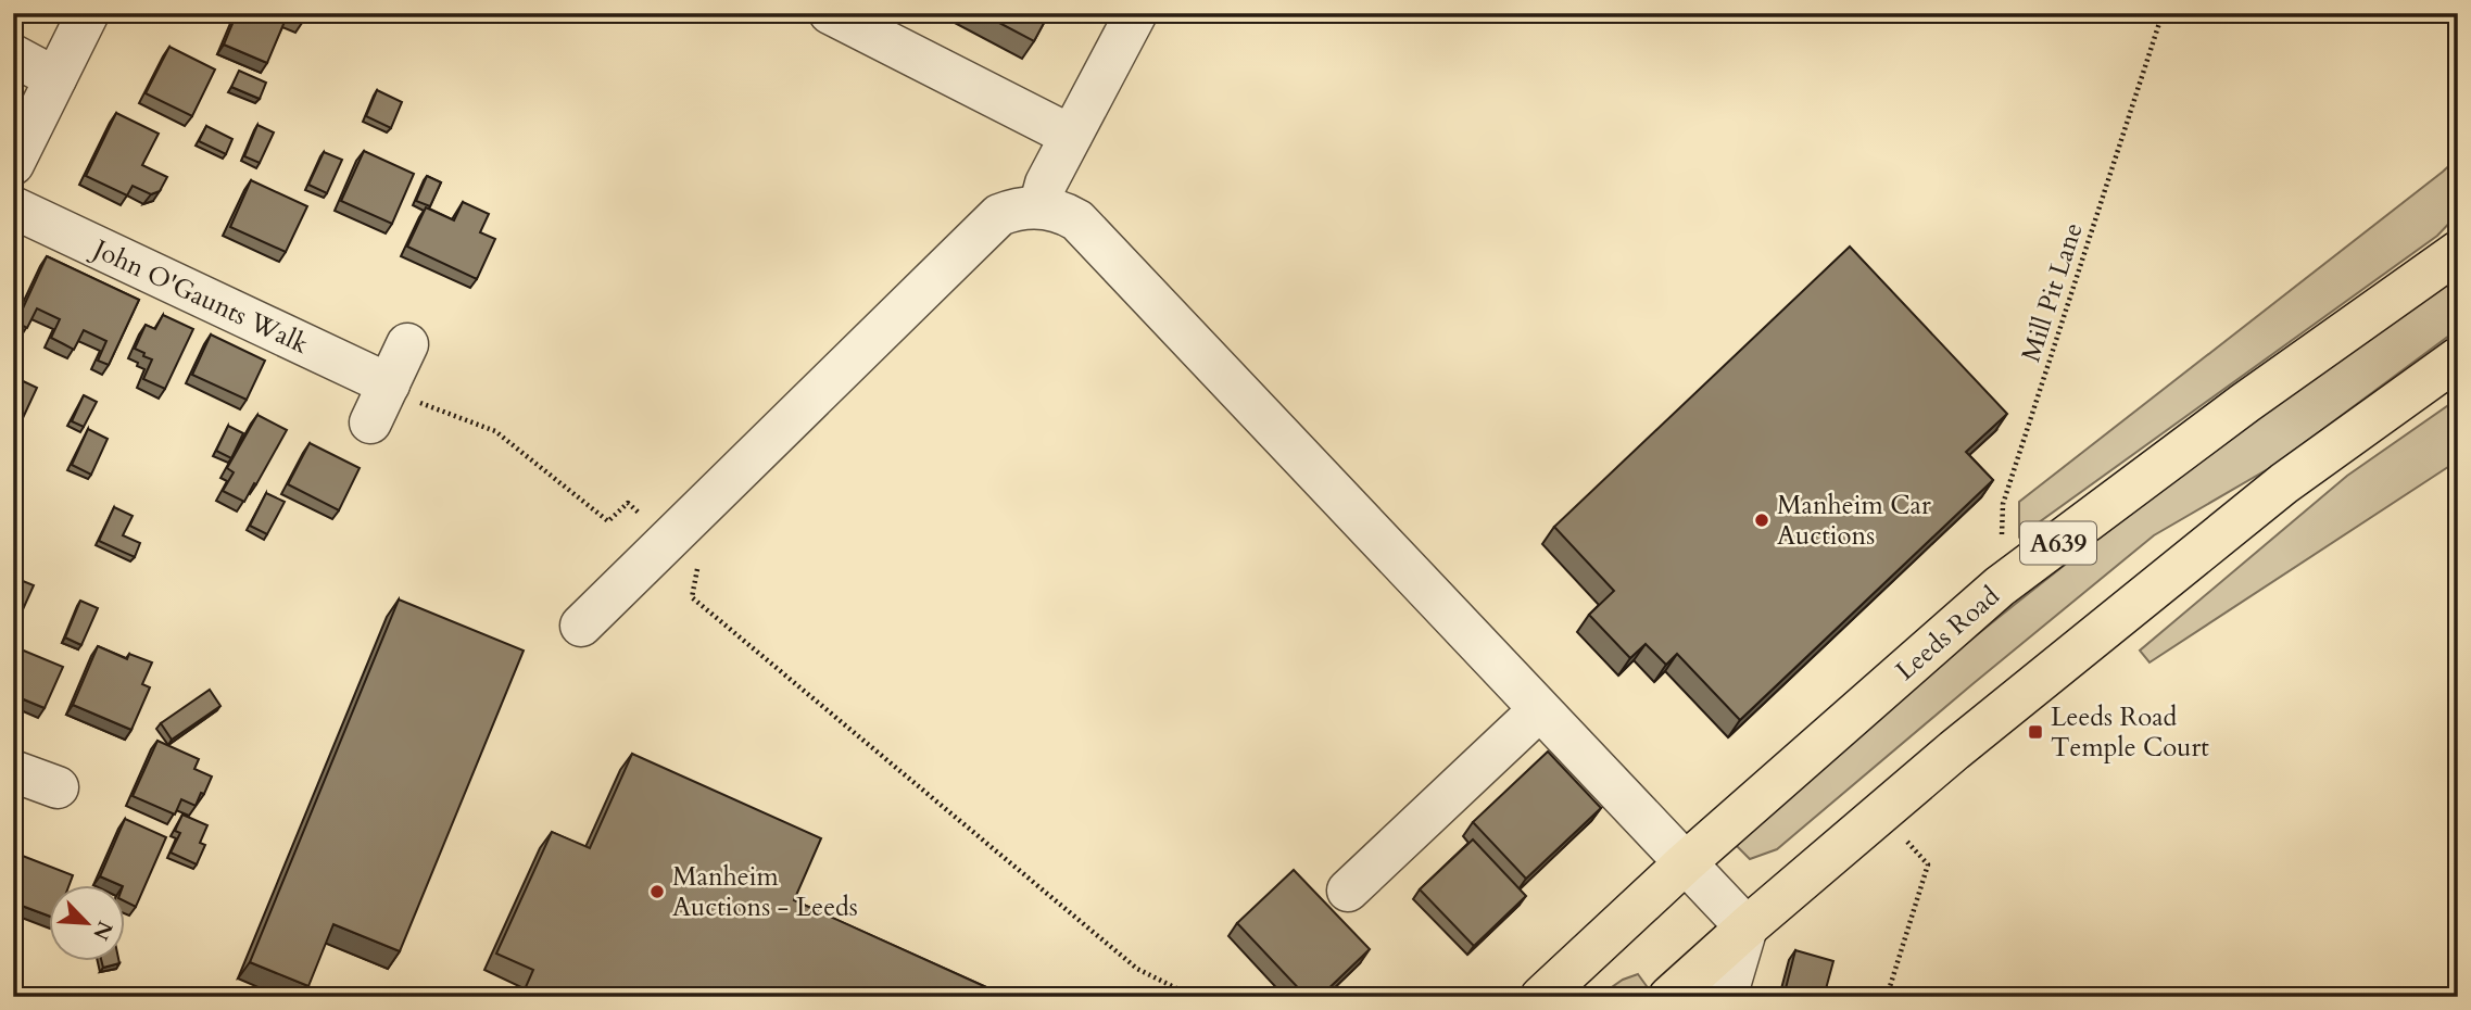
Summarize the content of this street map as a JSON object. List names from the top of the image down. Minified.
{"streets":{"main road":["A639","Leeds Road"],"street":["John O'Gaunts Walk"],"path":["Mill Pit Lane"]},"crossings":[["Mill Pit Lane","Leeds Road"]],"places":{"other":["Manheim Car Auctions","Manheim Auctions - Leeds"],"transit":["Leeds Road Temple Court"]},"north":"bottom right"}
